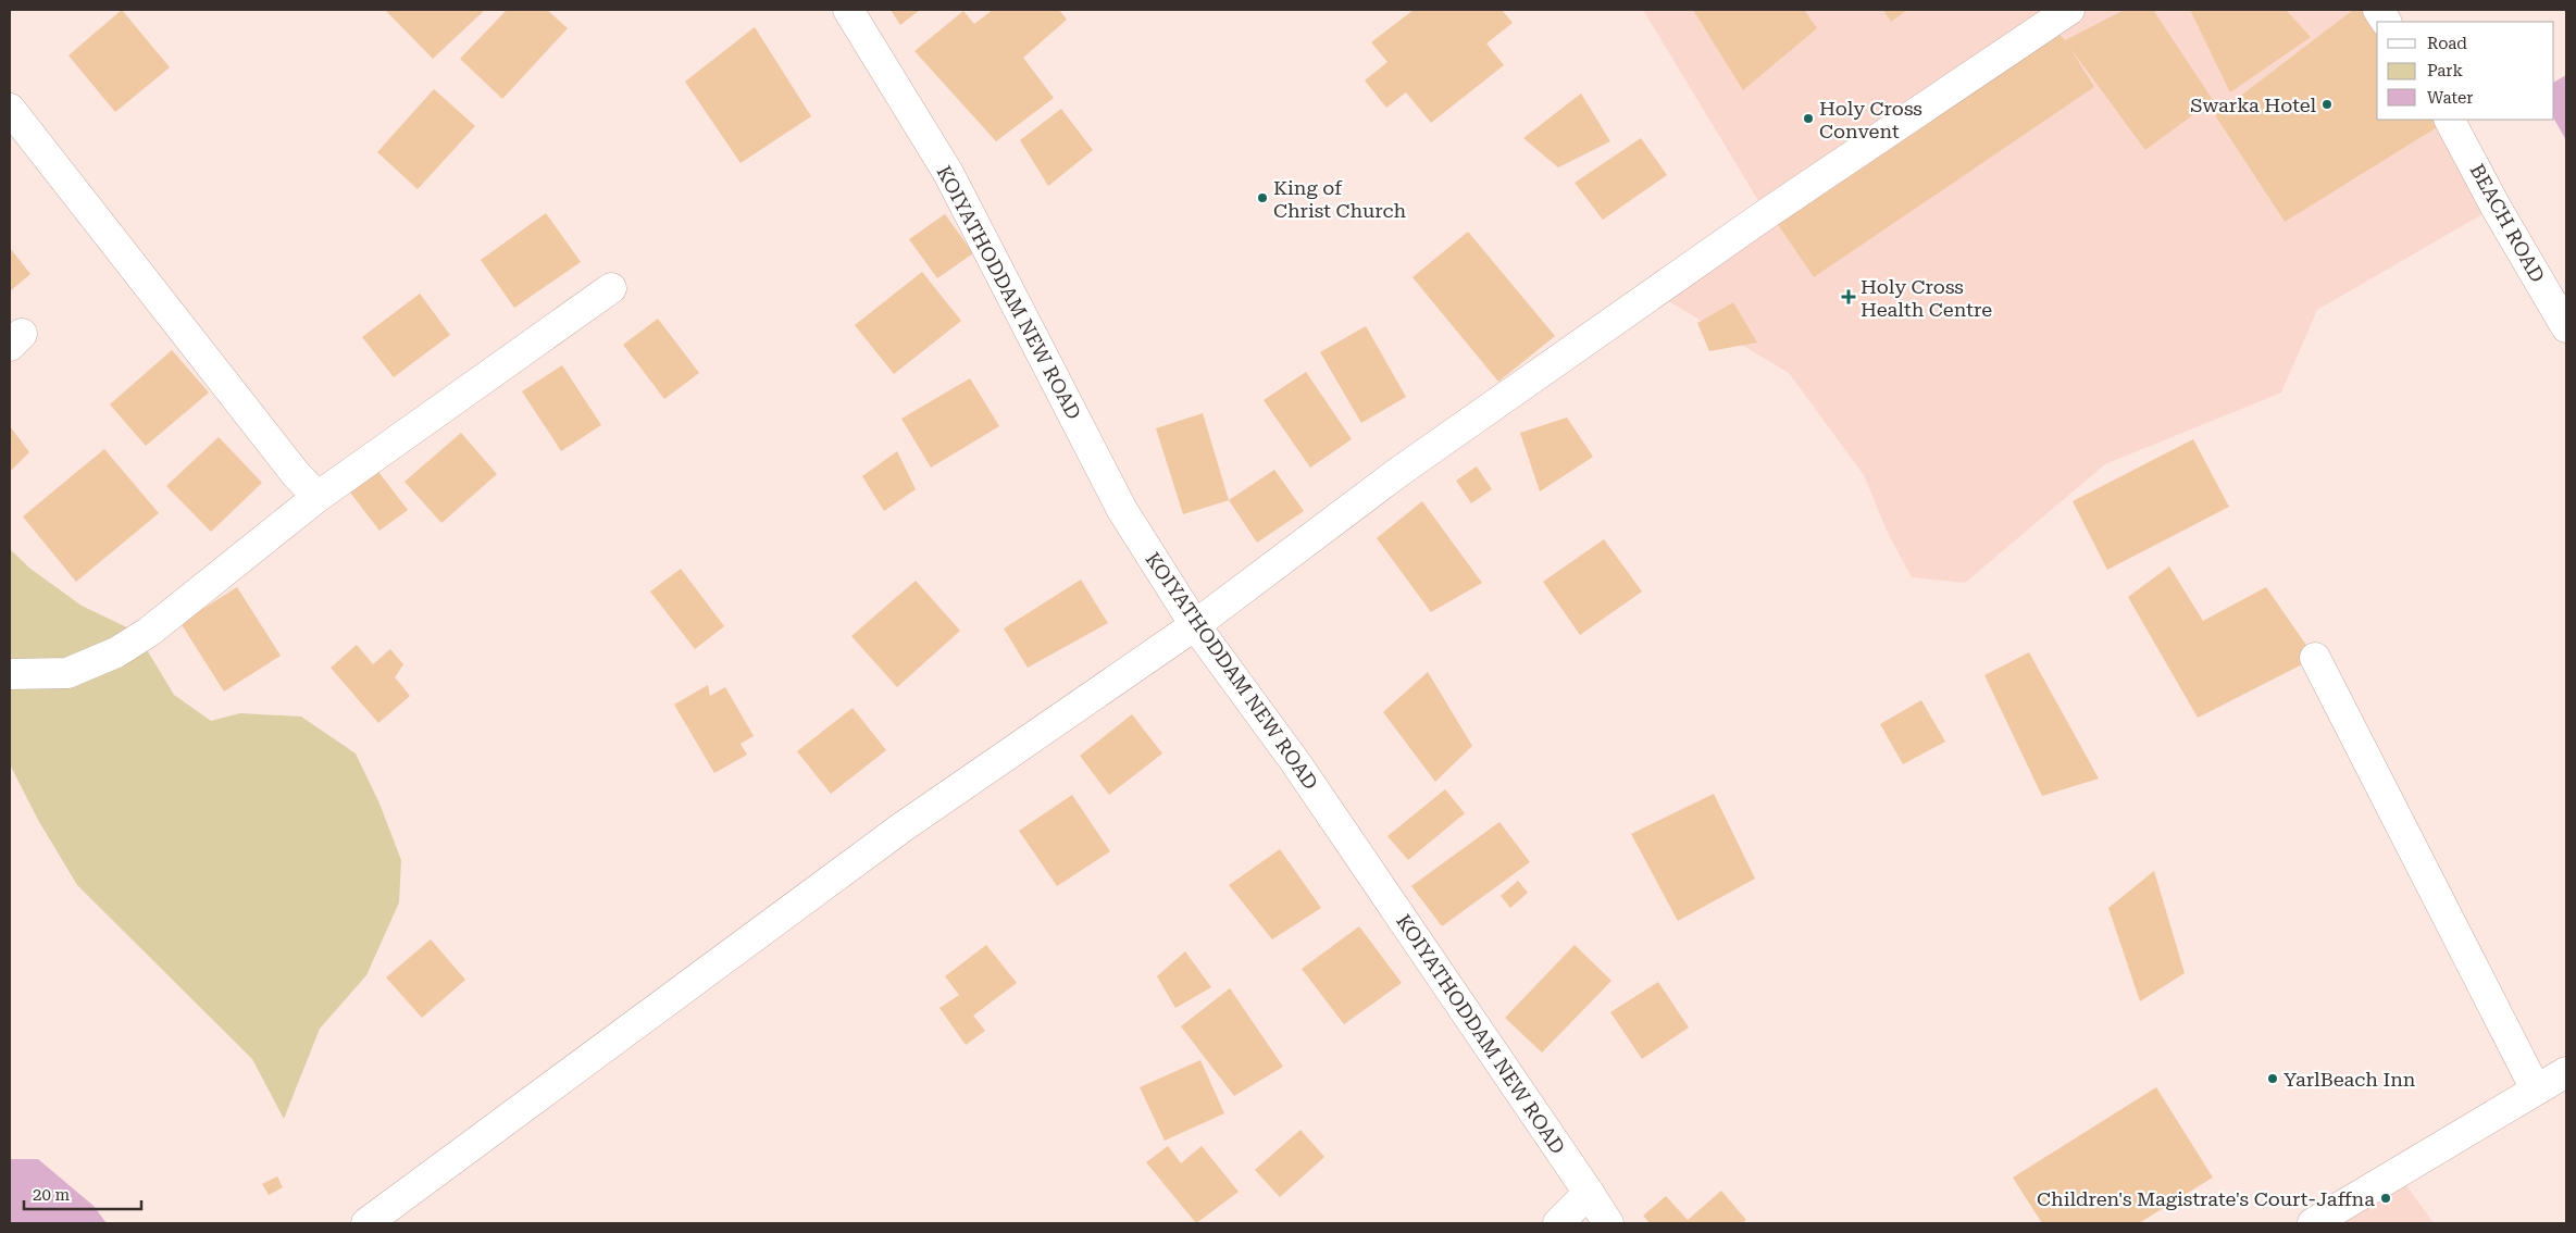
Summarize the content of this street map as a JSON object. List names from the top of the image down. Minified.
{"streets":{"street":["BEACH ROAD","KOIYATHODDAM NEW ROAD"]},"places":{"other":["Swarka Hotel","Holy Cross Convent","King of Christ Church","YarlBeach Inn","Children's Magistrate's Court-Jaffna"],"health":["Holy Cross Health Centre"]},"legend":["Road","Park","Water"],"scale_bar":"20 m"}
